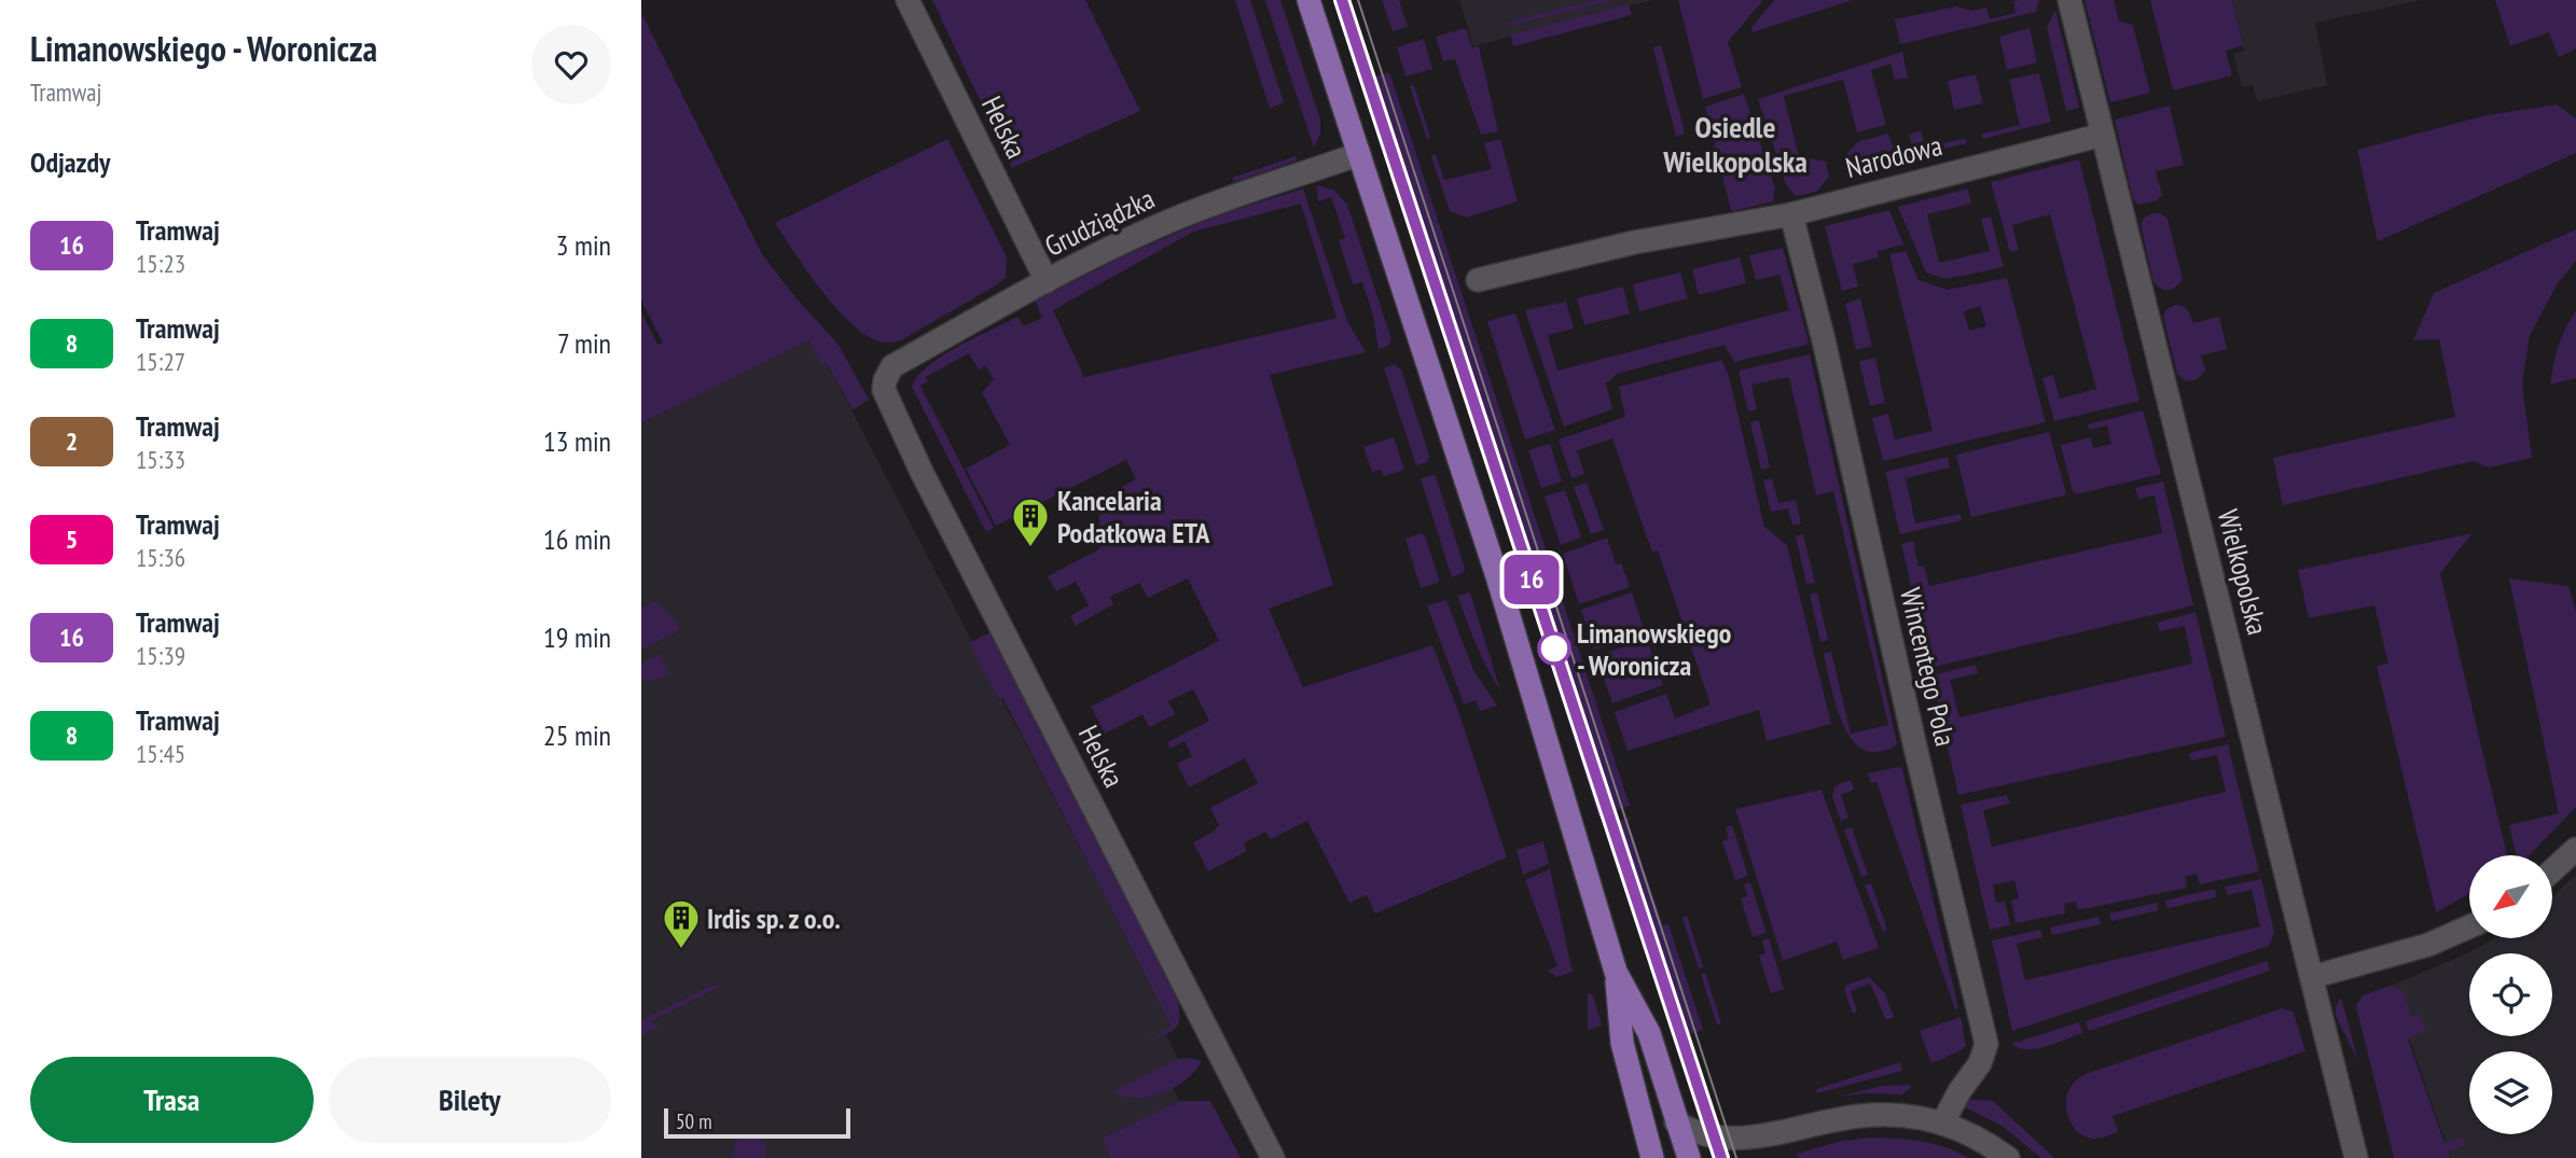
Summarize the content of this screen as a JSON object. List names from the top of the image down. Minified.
{"streets":{"street":["Helska","Narodowa","Grudziądzka","Wielkopolska","Wincentego Pola"]},"crossings":[["Helska","Grudziądzka"],["Narodowa","Wielkopolska"],["Narodowa","Wincentego Pola"]],"districts":["Osiedle Wielkopolska"],"places":{"building":["Kancelaria Podatkowa ETA","Irdis sp. z o.o."],"other":["Limanowskiego - Woronicza"]},"lines":["tram line 16"],"scale_bar":"50 m","north":"bottom left","page":{"heading":[["Limanowskiego - Woronicza","Tramwaj"],"Odjazdy"],"on_map":"16","list":[{"mark":"16","name":"Tramwaj","note":"15:23","value":"3 min"},{"mark":"8","name":"Tramwaj","note":"15:27","value":"7 min"},{"mark":"2","name":"Tramwaj","note":"15:33","value":"13 min"},{"mark":"5","name":"Tramwaj","note":"15:36","value":"16 min"},{"mark":"16","name":"Tramwaj","note":"15:39","value":"19 min"},{"mark":"8","name":"Tramwaj","note":"15:45","value":"25 min"}],"buttons":["Trasa","Bilety"],"scale":"50 m"}}
